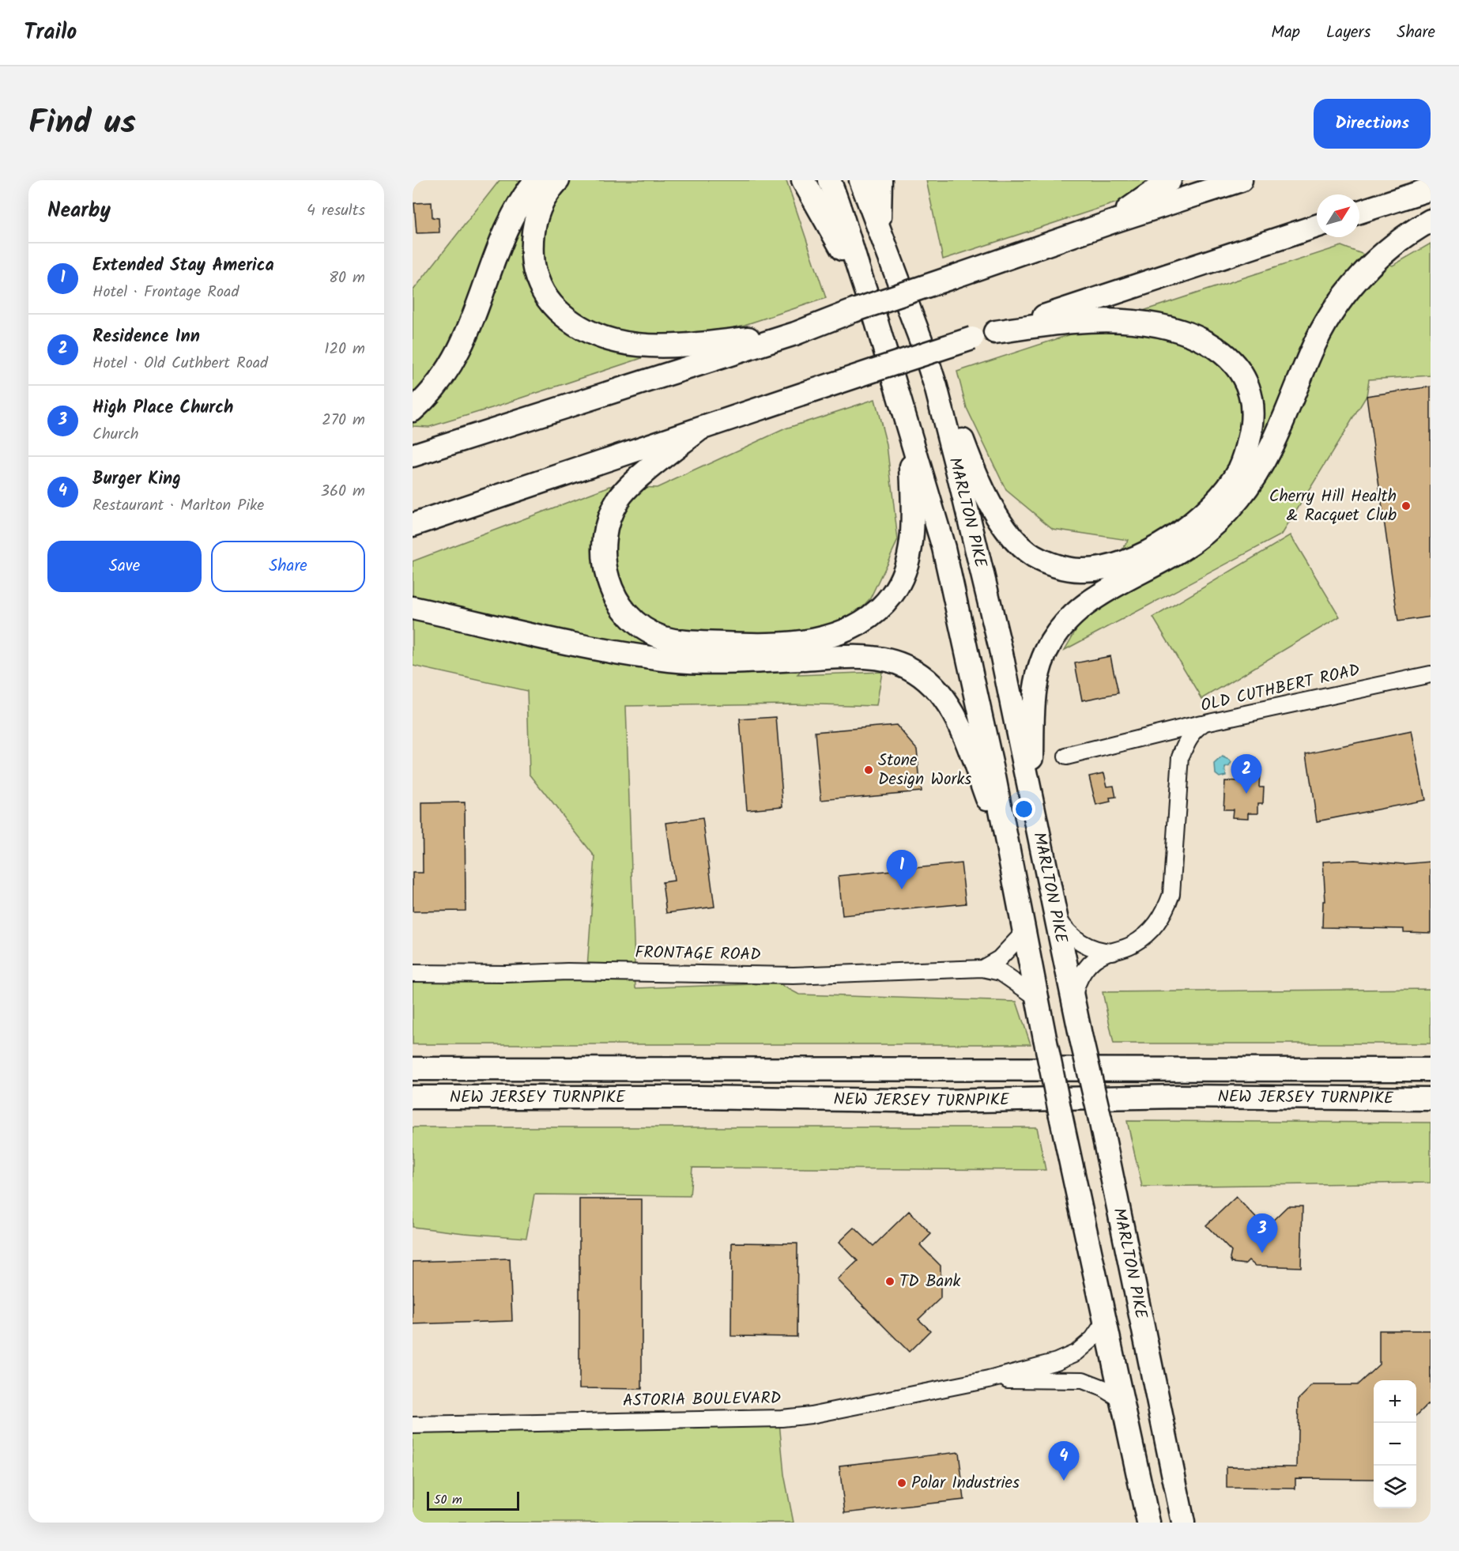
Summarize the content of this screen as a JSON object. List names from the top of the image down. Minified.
{"streets":{"highway":["MARLTON PIKE","NEW JERSEY TURNPIKE"],"street":["OLD CUTHBERT ROAD","FRONTAGE ROAD","ASTORIA BOULEVARD"]},"crossings":[["MARLTON PIKE","OLD CUTHBERT ROAD"],["MARLTON PIKE","FRONTAGE ROAD"],["MARLTON PIKE","ASTORIA BOULEVARD"]],"places":["Cherry Hill Health & Racquet Club","Stone Design Works","TD Bank","Polar Industries"],"scale_bar":"50 m","north":"top right","page":{"header":"Trailo","nav":["Map","Layers","Share"],"title":"Find us","buttons":["Directions",["Save","Share"]],"heading":["Nearby","4 results"],"list":[{"mark":"1","name":"Extended Stay America","note":"Hotel · Frontage Road","value":"80 m"},{"mark":"2","name":"Residence Inn","note":"Hotel · Old Cuthbert Road","value":"120 m"},{"mark":"3","name":"High Place Church","note":"Church","value":"270 m"},{"mark":"4","name":"Burger King","note":"Restaurant · Marlton Pike","value":"360 m"}],"pins":["2","1","3","4"],"map_buttons":["+","−"],"scale":"50 m"}}
